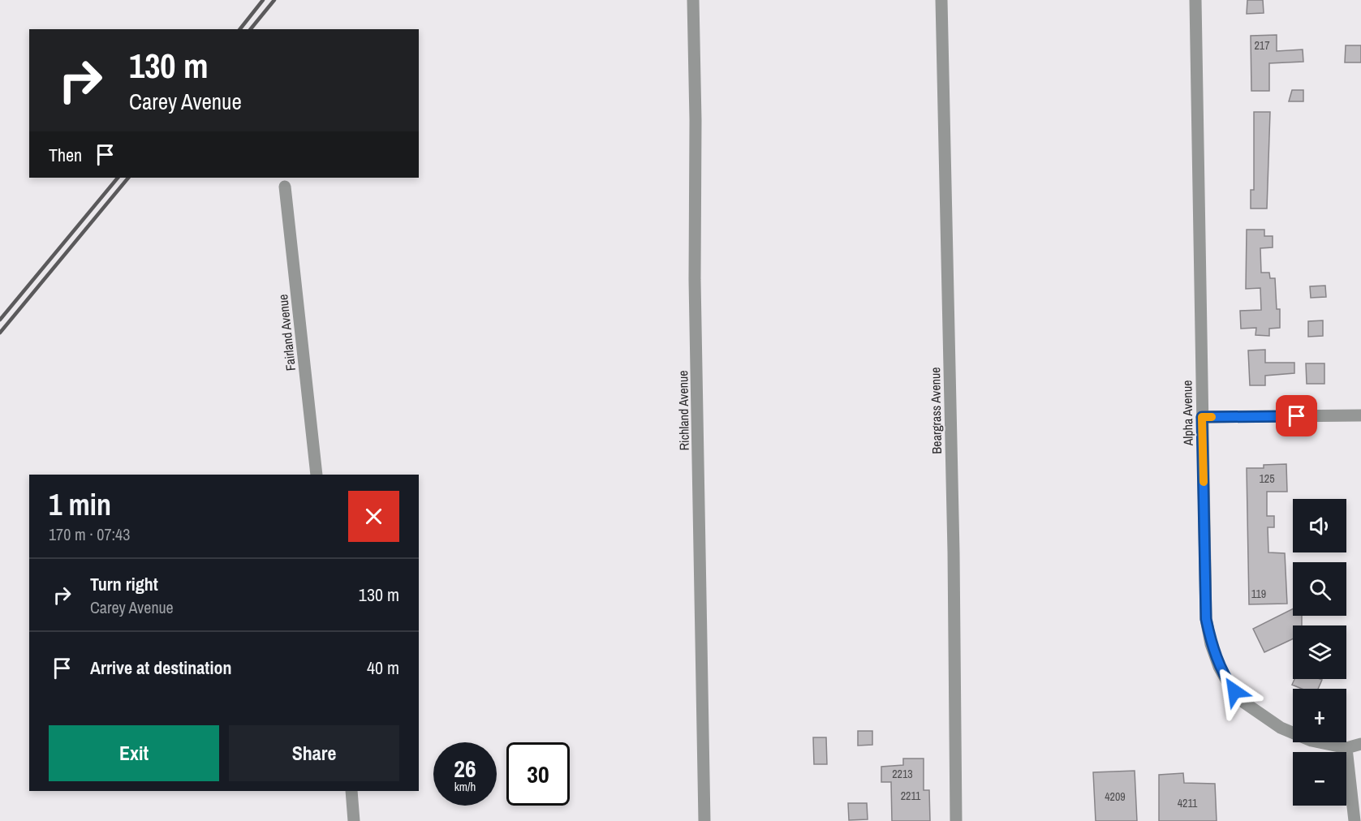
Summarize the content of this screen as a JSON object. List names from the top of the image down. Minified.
{"streets":{"street":["Fairland Avenue","Richland Avenue","Beargrass Avenue","Alpha Avenue"]},"house_numbers":["217","125","119","2213","2211","4209","4211"],"page":{"turn":["130 m","Carey Avenue"],"then":"Then","heading":["1 min","170 m · 07:43"],"map_buttons":["+","−"],"list":[{"name":"Turn right","note":"Carey Avenue","value":"130 m"},{"name":"Arrive at destination","value":"40 m"}],"buttons":["Exit","Share"],"speed":"26 km/h","limit":"30"}}
